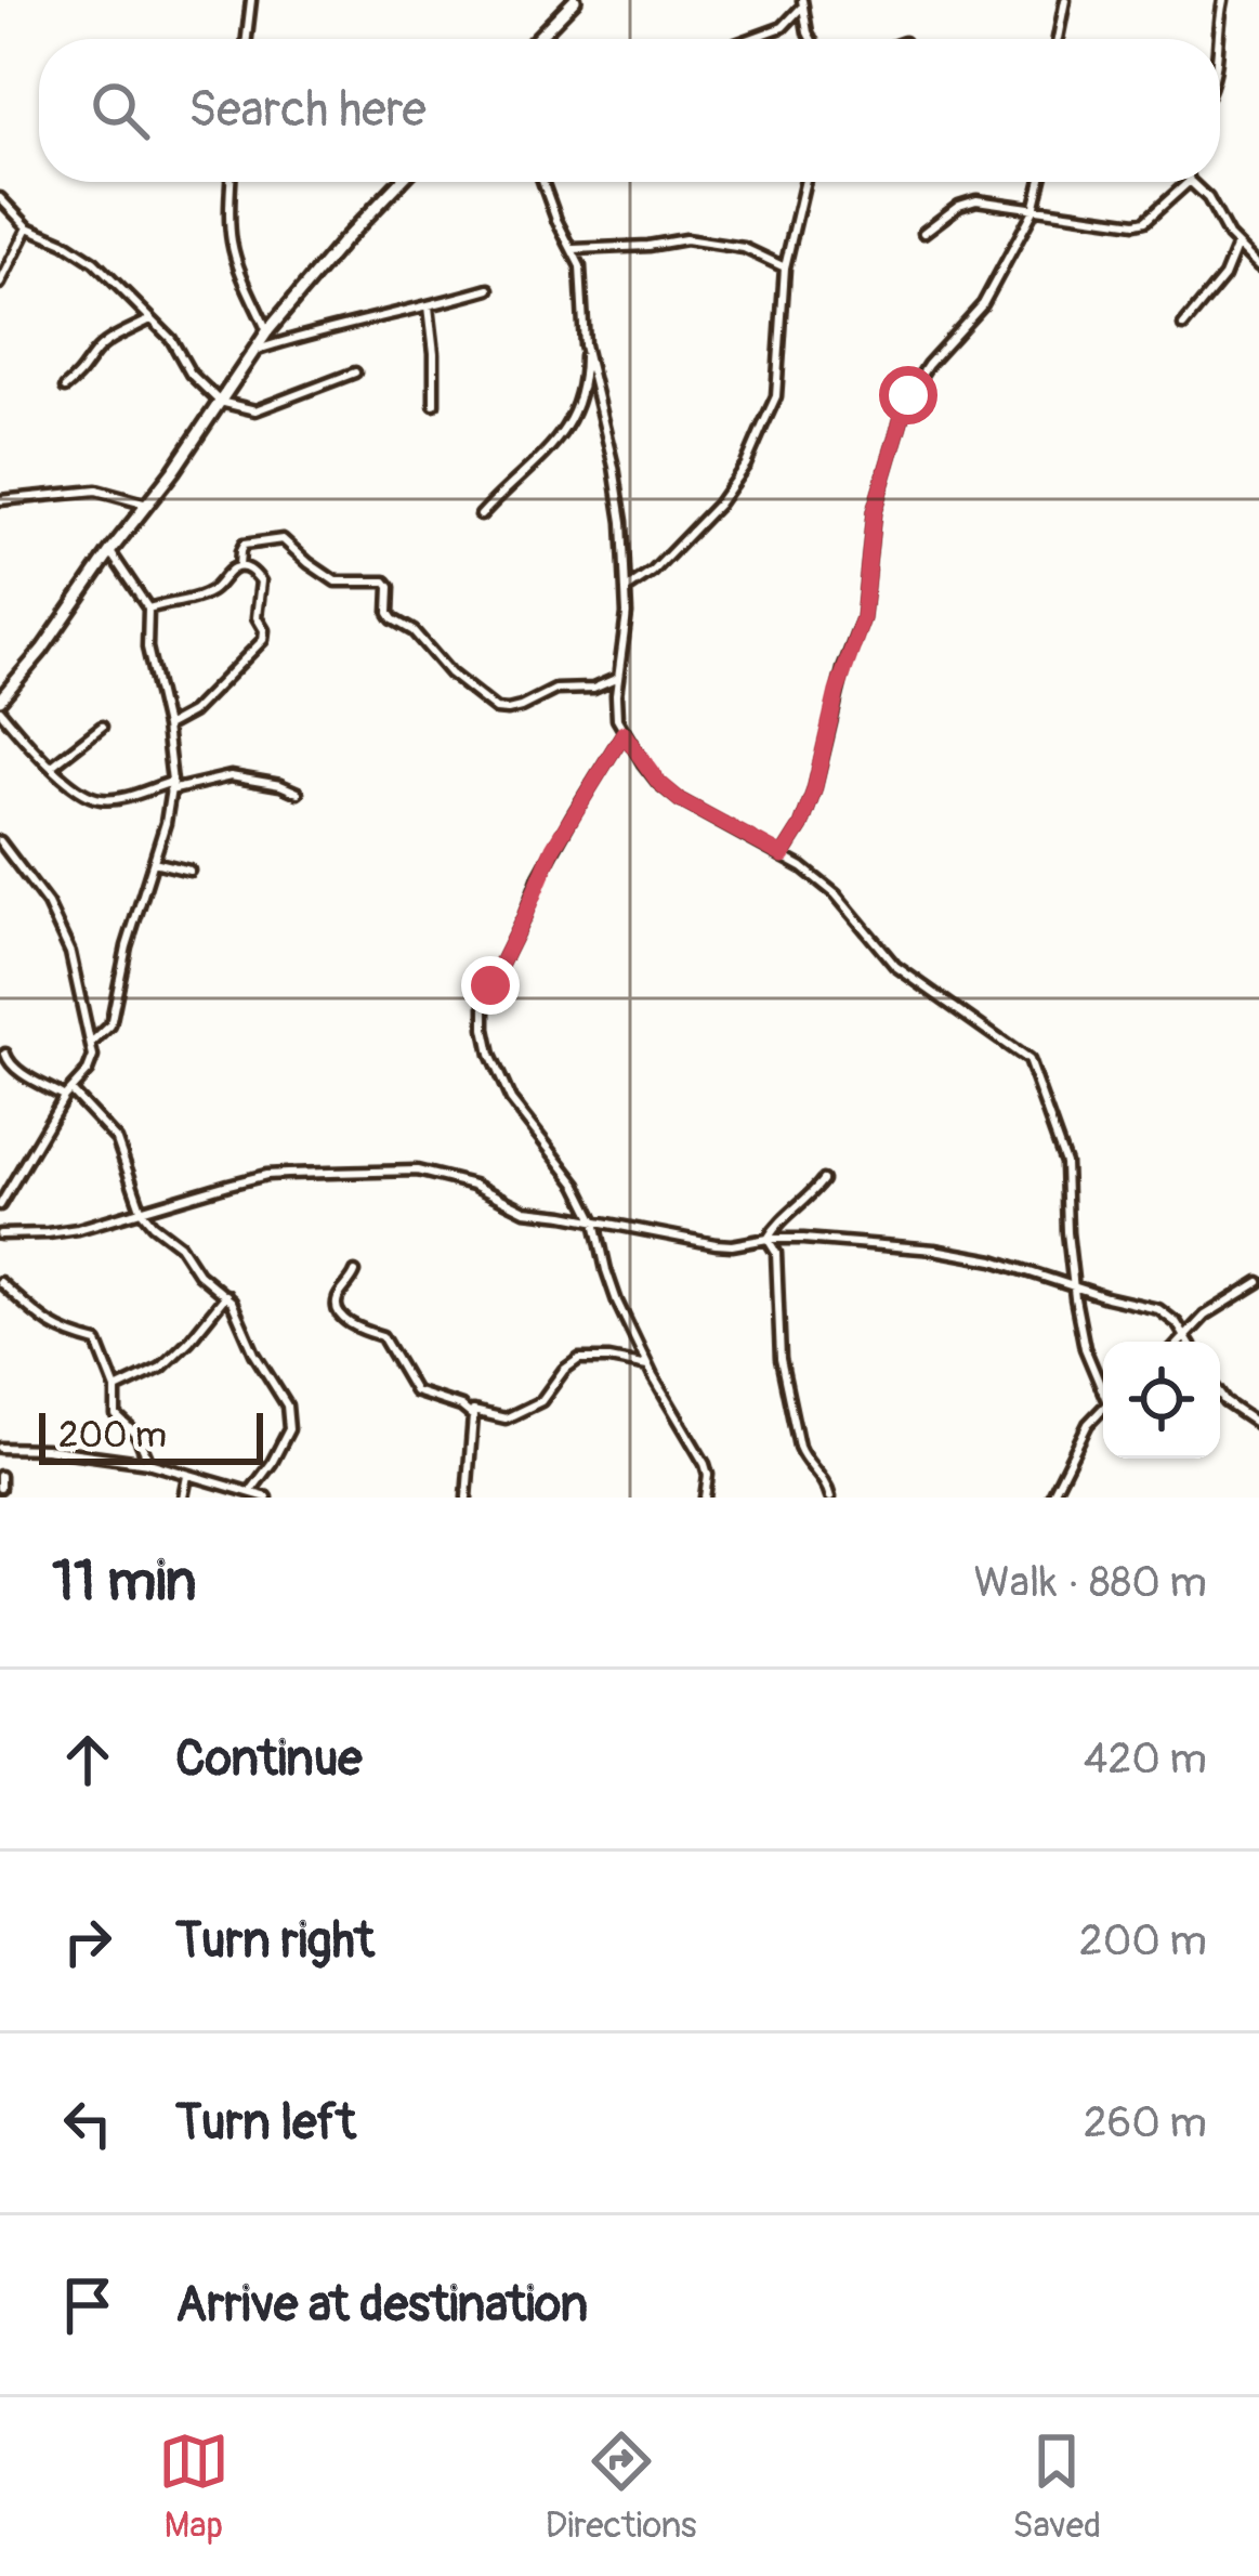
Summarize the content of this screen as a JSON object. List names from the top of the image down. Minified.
{"scale_bar":"200 m","page":{"search":"Search here","scale":"200 m","heading":["11 min","Walk · 880 m"],"list":[["Continue","420 m"],["Turn right","200 m"],["Turn left","260 m"],"Arrive at destination"],"nav":["Map","Directions","Saved"]}}
